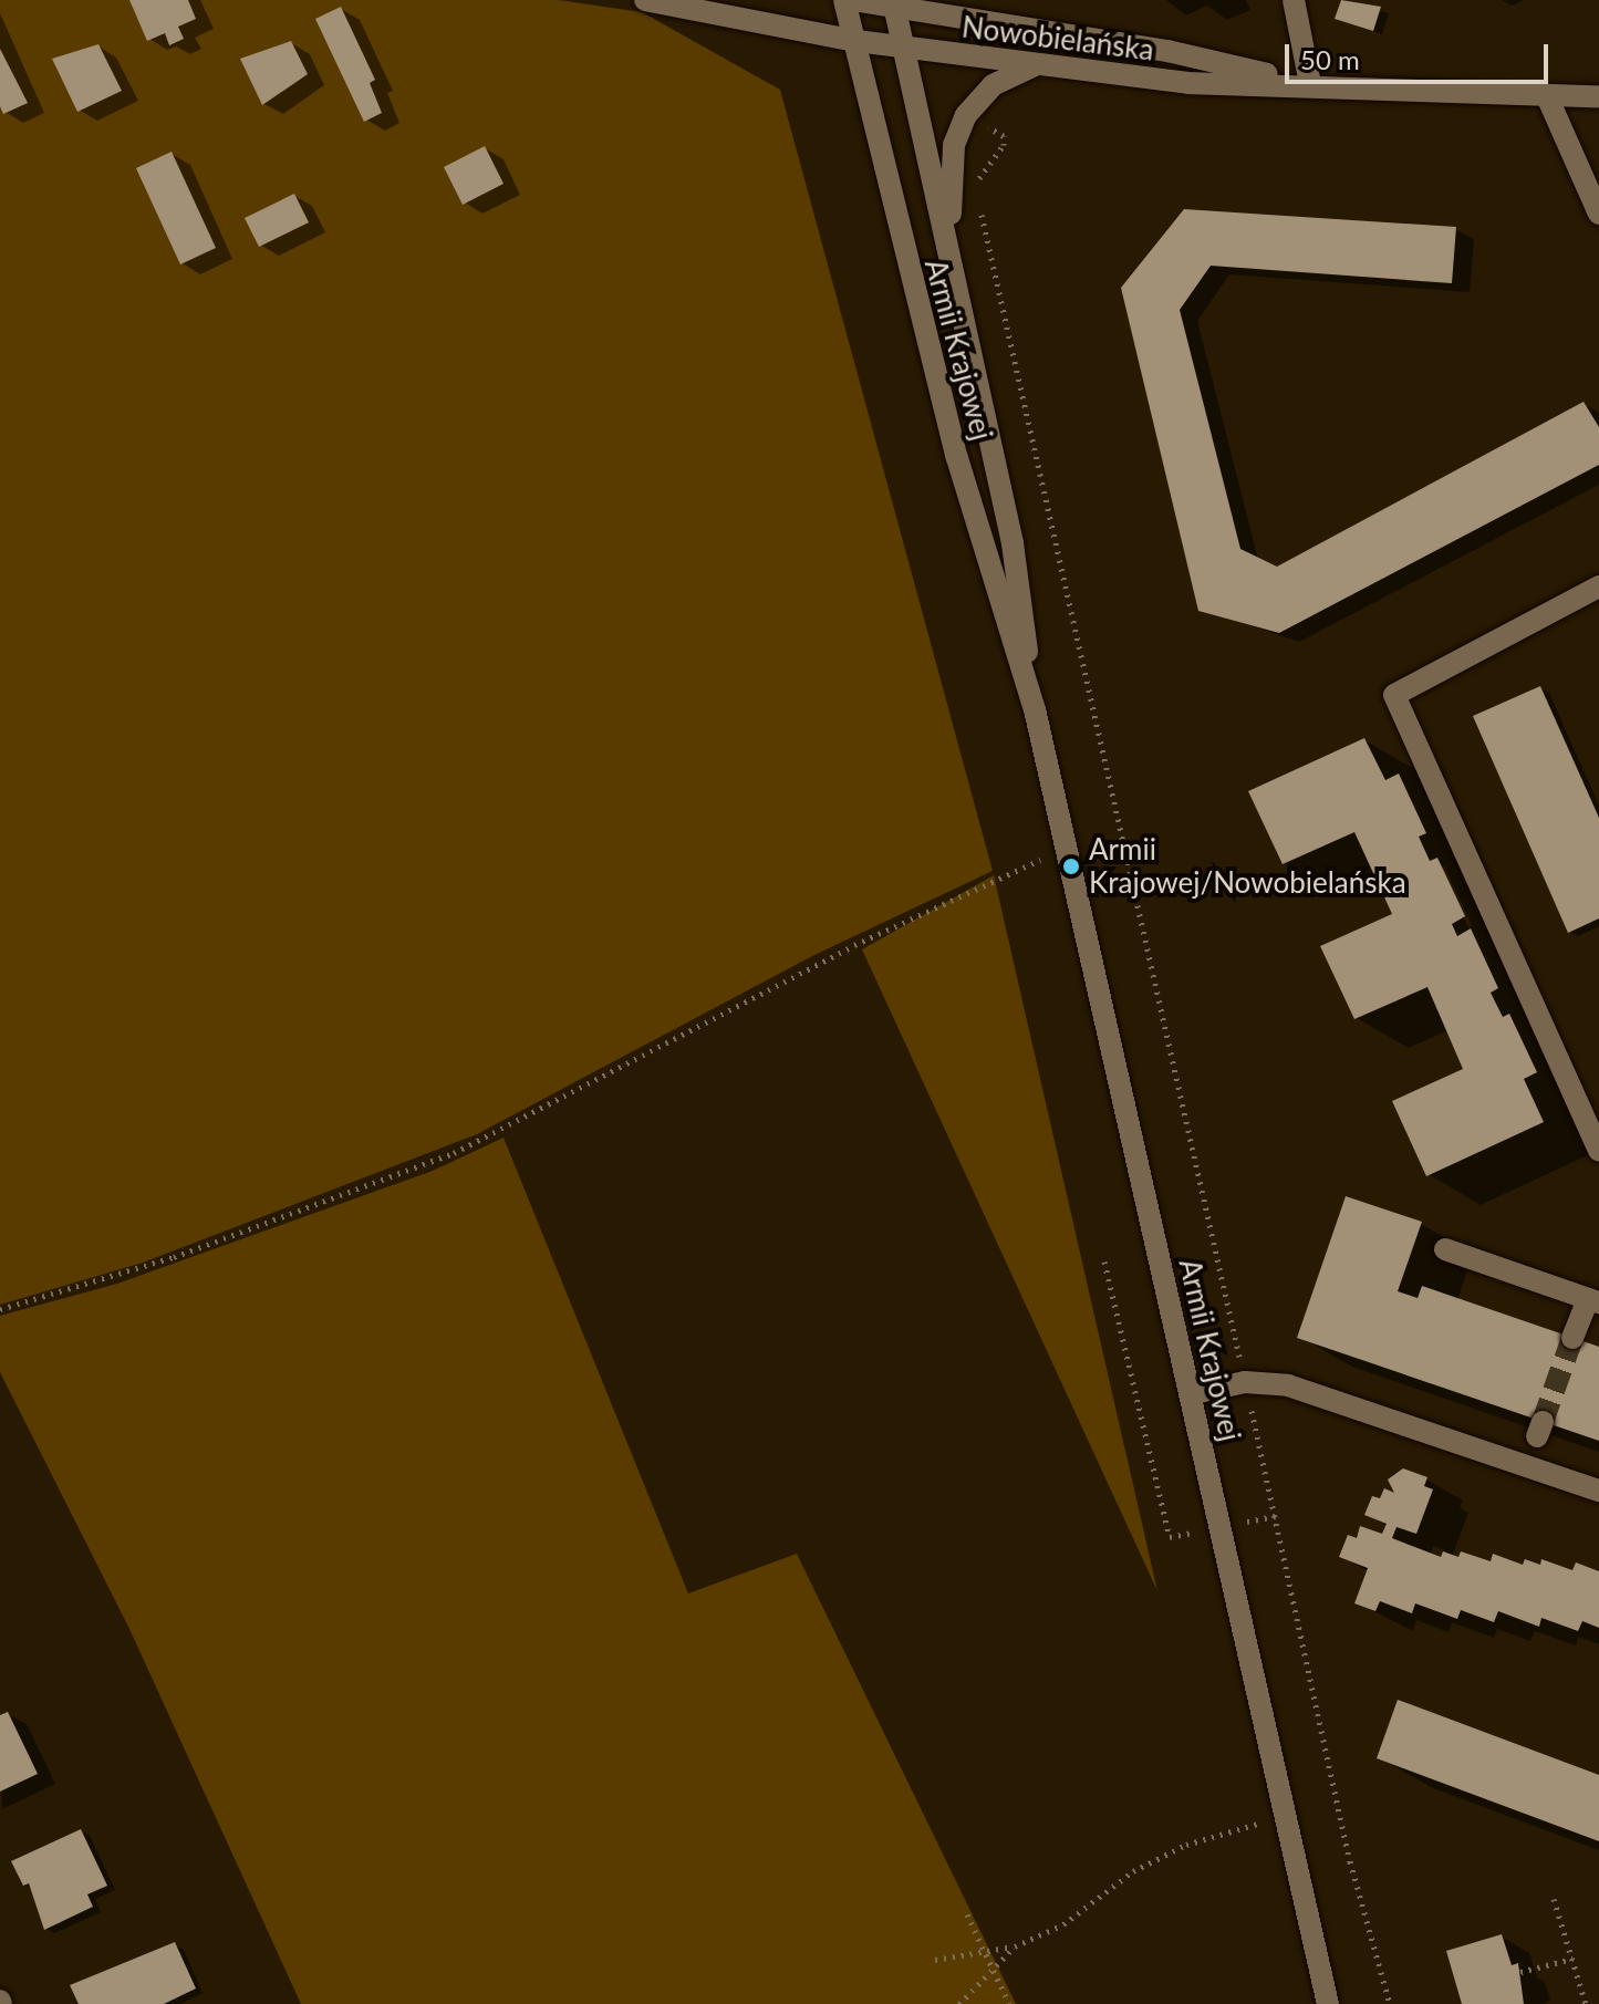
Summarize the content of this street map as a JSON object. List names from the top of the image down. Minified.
{"streets":{"street":["Nowobielańska","Armii Krajowej"]},"crossings":[["Nowobielańska","Armii Krajowej"]],"places":["Armii Krajowej/Nowobielańska"],"scale_bar":"50 m"}
